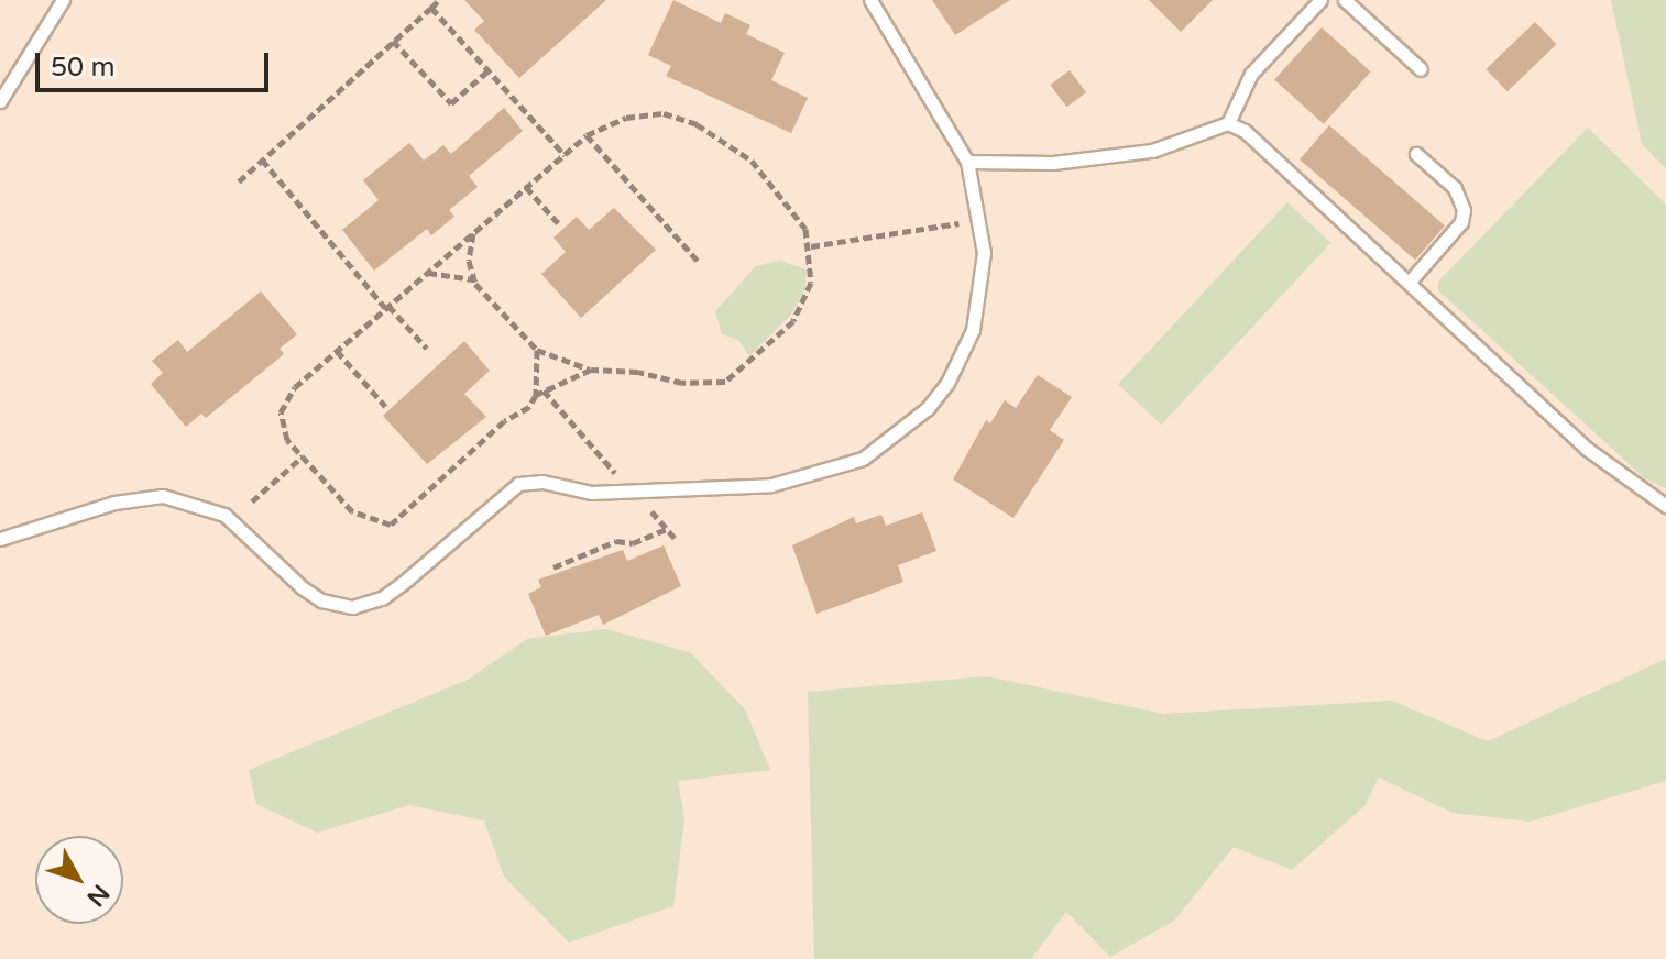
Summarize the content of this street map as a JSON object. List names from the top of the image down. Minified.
{"scale_bar":"50 m","north":"bottom right"}
